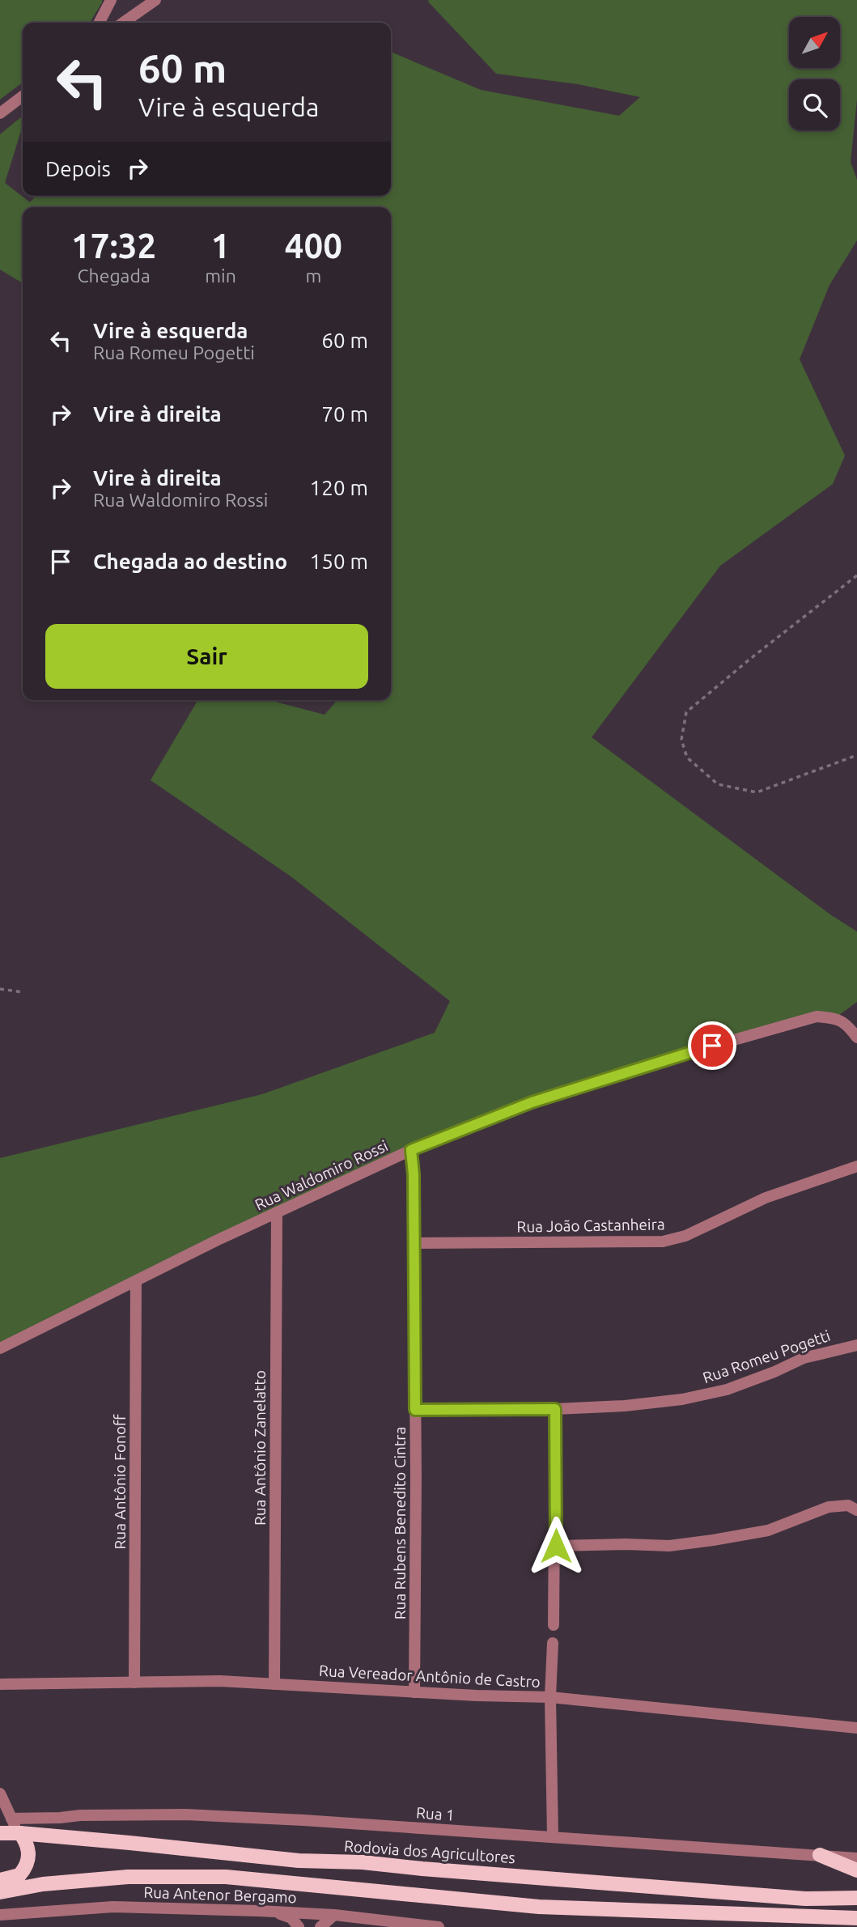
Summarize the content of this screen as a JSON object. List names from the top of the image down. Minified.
{"streets":{"main road":["Rodovia dos Agricultores"],"street":["Rua Waldomiro Rossi","Rua João Castanheira","Rua Romeu Pogetti","Rua Antônio Zanelatto","Rua Antônio Fonoff","Rua Rubens Benedito Cintra","Rua Vereador Antônio de Castro","Rua 1","Rua Antenor Bergamo"]},"crossings":[["Rua Waldomiro Rossi","Rua Antônio Zanelatto"],["Rua Waldomiro Rossi","Rua Antônio Fonoff"],["Rua Waldomiro Rossi","Rua Rubens Benedito Cintra"],["Rua João Castanheira","Rua Rubens Benedito Cintra"],["Rua Romeu Pogetti","Rua Rubens Benedito Cintra"],["Rua Antônio Zanelatto","Rua Vereador Antônio de Castro"],["Rua Antônio Fonoff","Rua Vereador Antônio de Castro"],["Rua Rubens Benedito Cintra","Rua Vereador Antônio de Castro"]],"north":"top right","page":{"turn":["60 m","Vire à esquerda"],"then":"Depois","eta":["17:32","Chegada","1","min","400","m"],"list":[{"name":"Vire à esquerda","note":"Rua Romeu Pogetti","value":"60 m"},{"name":"Vire à direita","value":"70 m"},{"name":"Vire à direita","note":"Rua Waldomiro Rossi","value":"120 m"},{"name":"Chegada ao destino","value":"150 m"}],"buttons":"Sair"}}
